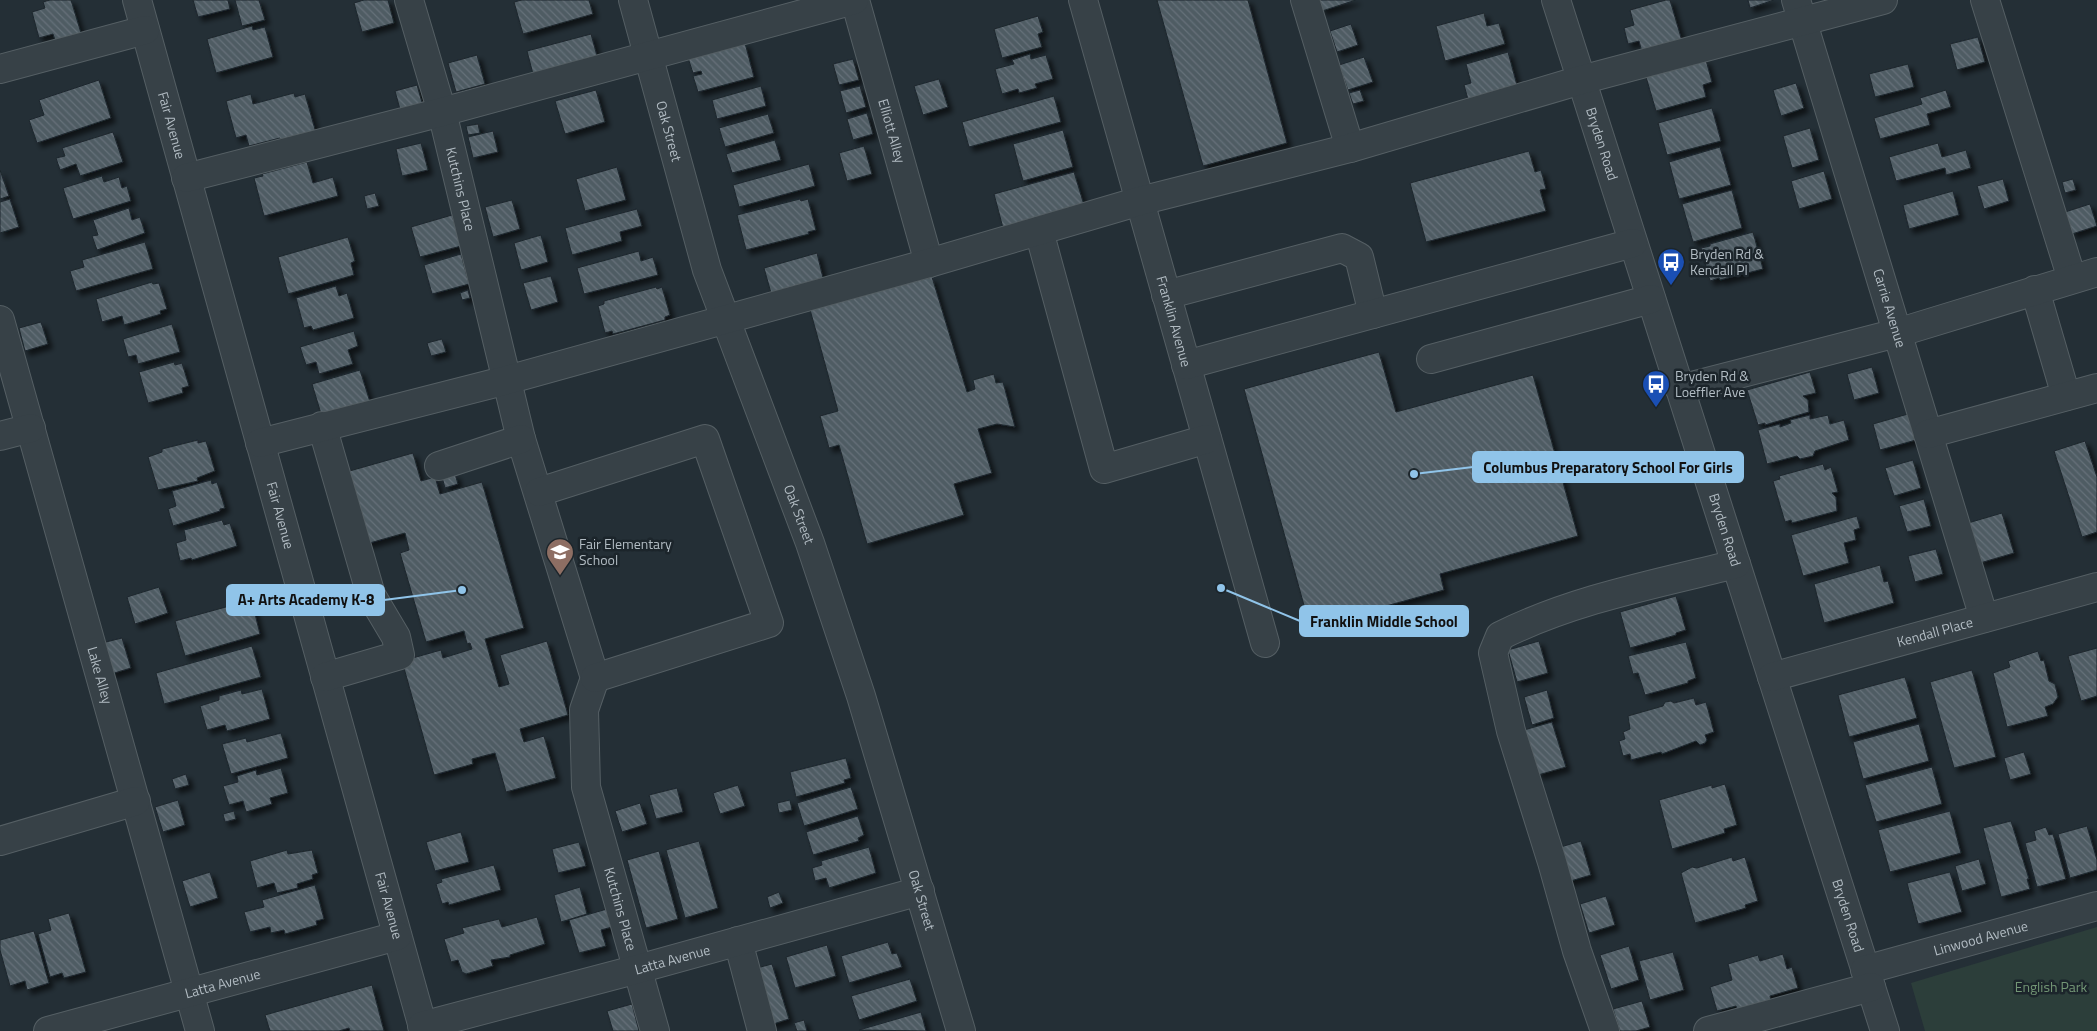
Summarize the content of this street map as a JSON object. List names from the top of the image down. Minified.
{"streets":{"street":["Fair Avenue","Oak Street","Elliott Alley","Bryden Road","Kutchins Place","Carrie Avenue","Franklin Avenue","Kendall Place","Lake Alley","Linwood Avenue","Latta Avenue"]},"crossings":[["Fair Avenue","Latta Avenue"],["Oak Street","Latta Avenue"],["Bryden Road","Kendall Place"],["Bryden Road","Linwood Avenue"],["Kutchins Place","Latta Avenue"],["Carrie Avenue","Kendall Place"],["Lake Alley","Latta Avenue"]],"parks":["English Park"],"places":{"bus stop":["Bryden Rd & Kendall Pl","Bryden Rd & Loeffler Ave"],"other":["Columbus Preparatory School For Girls","Franklin Middle School","A+ Arts Academy K-8"],"school or university":["Fair Elementary School"]}}
